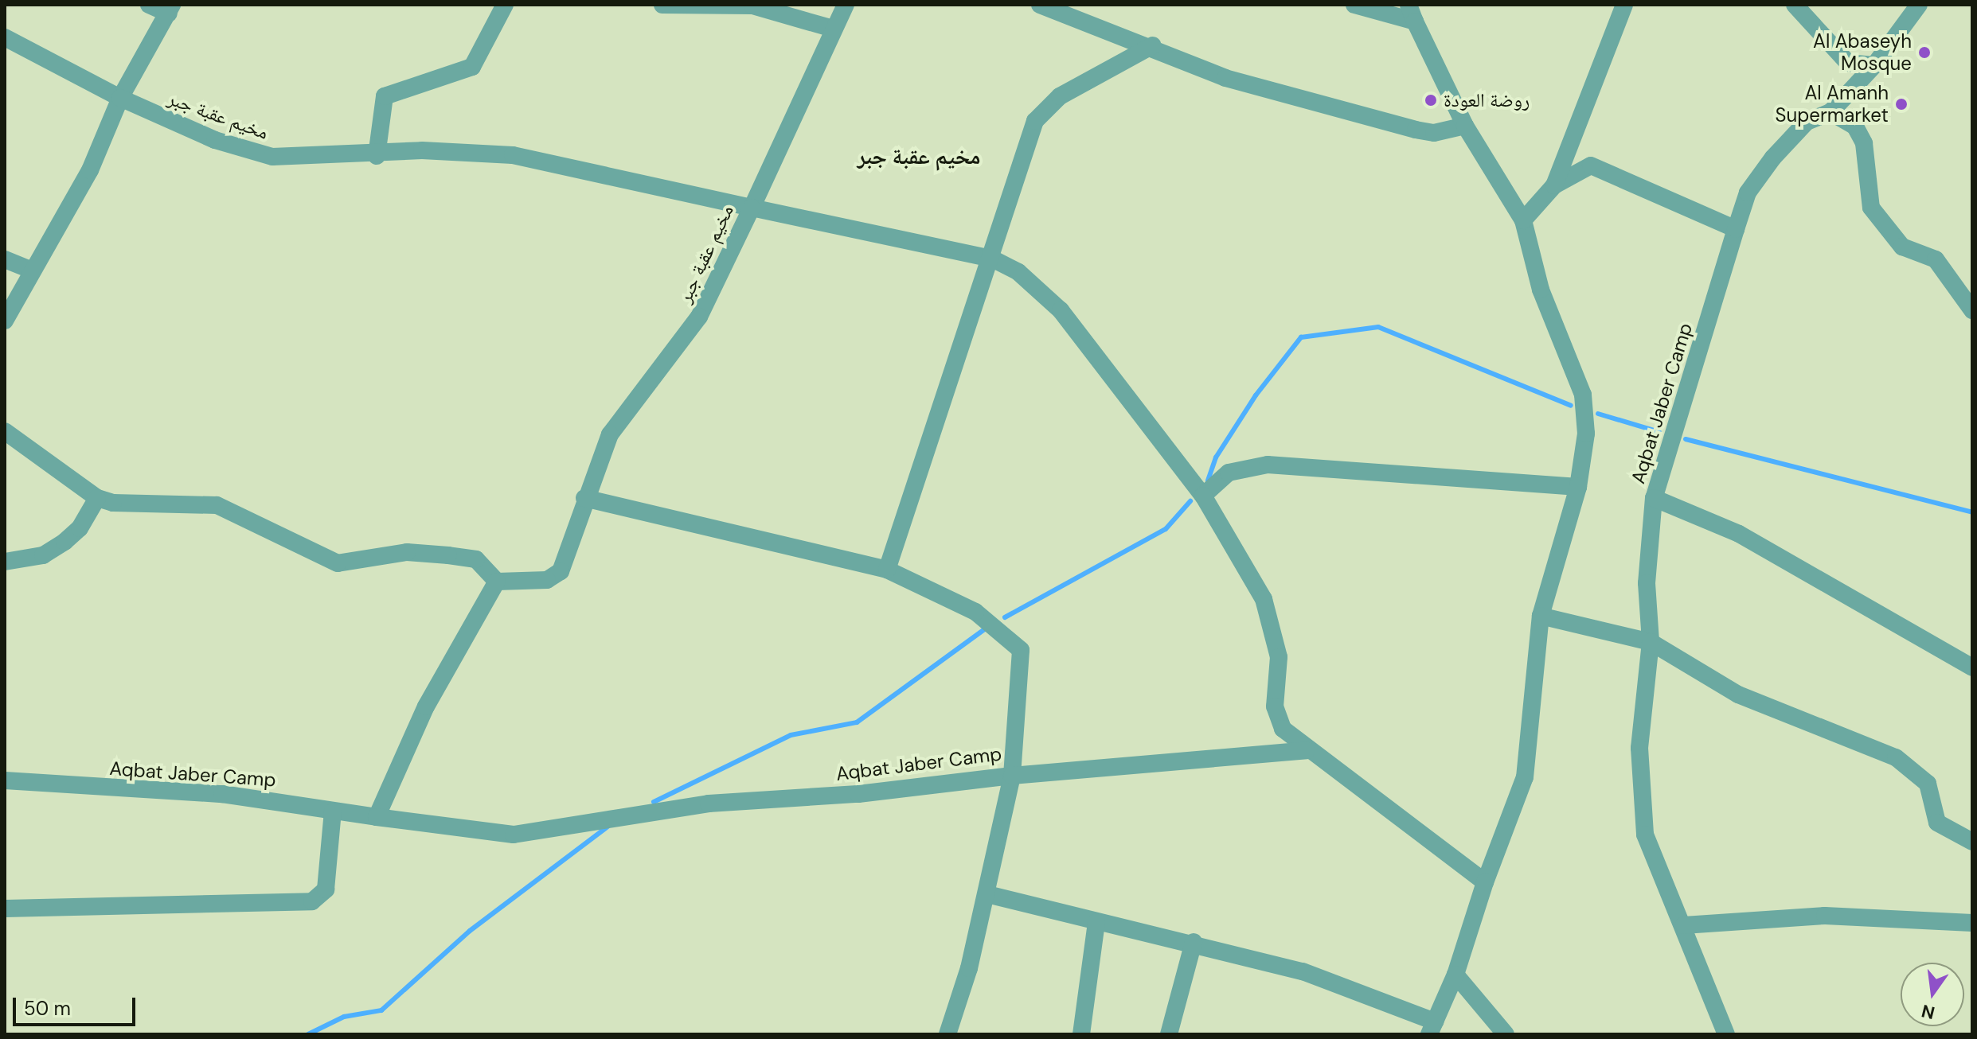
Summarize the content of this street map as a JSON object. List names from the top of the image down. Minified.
{"streets":{"street":["مخيم عقبة جبر","Aqbat Jaber Camp"]},"districts":["مخيم عقبة جبر"],"places":["Al Abaseyh Mosque","روضة العودة","Al Amanh Supermarket"],"scale_bar":"50 m","north":"bottom"}
